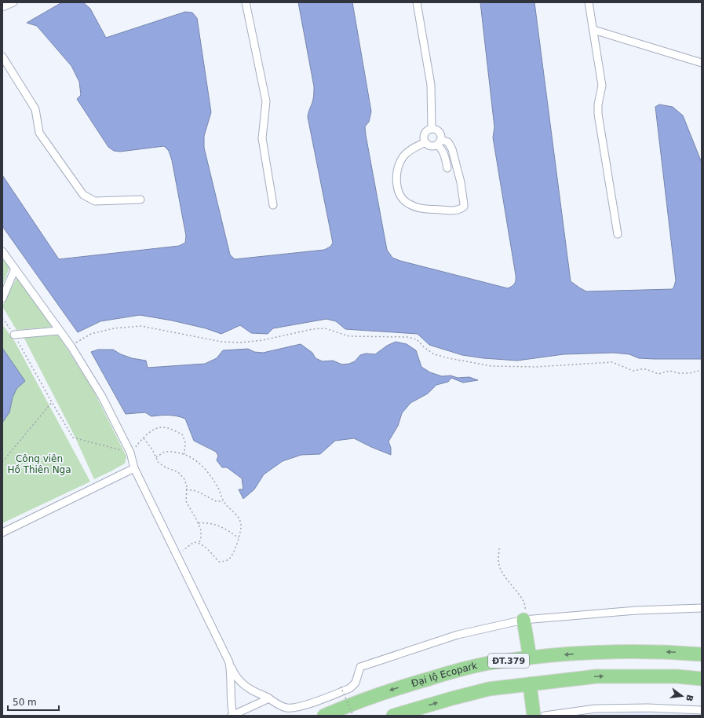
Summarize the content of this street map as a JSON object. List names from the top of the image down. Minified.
{"streets":{"highway":["ĐT.379","Đại lộ Ecopark"]},"parks":["Công viên Hồ Thiên Nga"],"scale_bar":"50 m","north":"right"}
